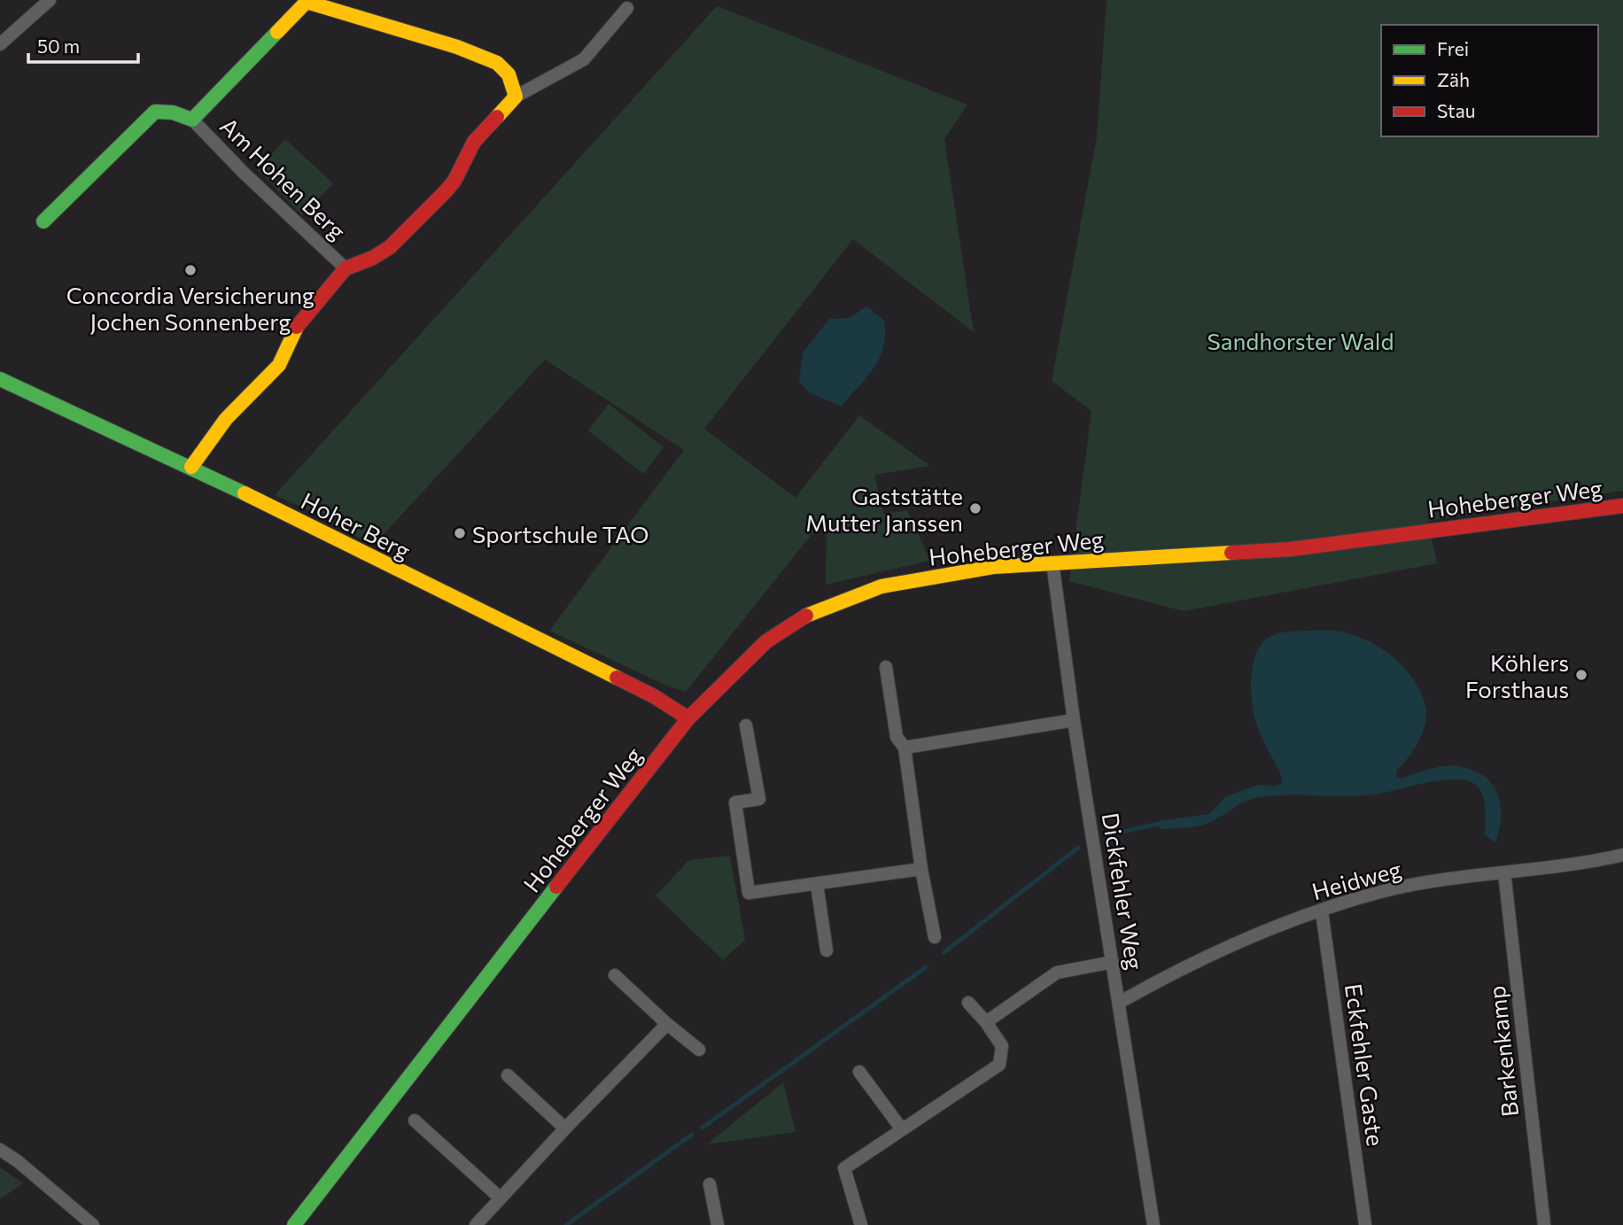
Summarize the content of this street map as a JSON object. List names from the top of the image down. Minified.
{"streets":{"street":["Am Hohen Berg","Hoheberger Weg","Hoher Berg","Heidweg","Dickfehler Weg","Barkenkamp","Eckfehler Gaste"]},"crossings":[["Am Hohen Berg","Hoher Berg"],["Hoheberger Weg","Hoher Berg"],["Hoheberger Weg","Dickfehler Weg"],["Heidweg","Dickfehler Weg"],["Heidweg","Barkenkamp"],["Heidweg","Eckfehler Gaste"]],"parks":["Sandhorster Wald"],"places":["Concordia Versicherung Jochen Sonnenberg","Gaststätte Mutter Janssen","Sportschule TAO","Köhlers Forsthaus"],"legend":["Frei","Zäh","Stau"],"scale_bar":"50 m"}
